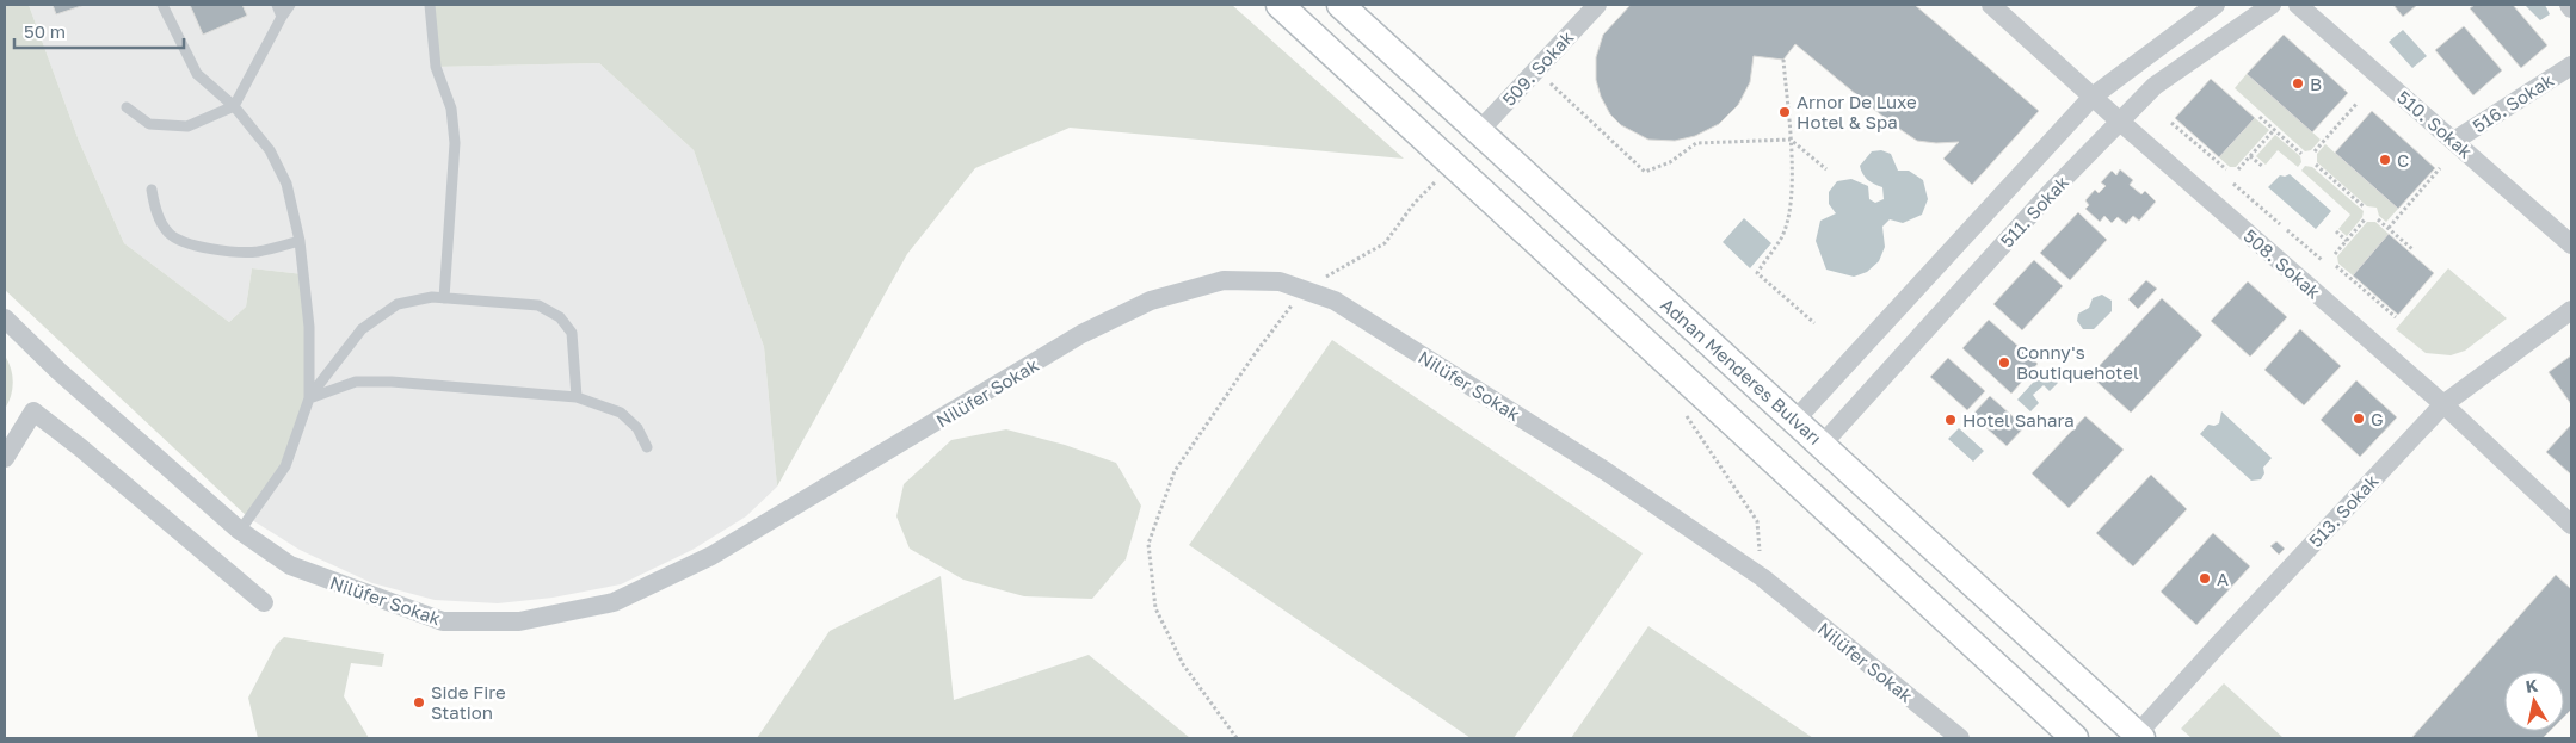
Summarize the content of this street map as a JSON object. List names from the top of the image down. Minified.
{"streets":{"main road":["Adnan Menderes Bulvarı"],"street":["509. Sokak","516. Sokak","510. Sokak","511. Sokak","508. Sokak","Nilüfer Sokak","513. Sokak"]},"crossings":[["509. Sokak","Adnan Menderes Bulvarı"],["516. Sokak","510. Sokak"],["511. Sokak","508. Sokak"],["511. Sokak","Adnan Menderes Bulvarı"],["508. Sokak","513. Sokak"],["Adnan Menderes Bulvarı","513. Sokak"]],"places":["B","Arnor De Luxe Hotel & Spa","C","Conny's Boutiquehotel","G","Hotel Sahara","A","Side Fire Station"],"scale_bar":"50 m","north":"top"}
